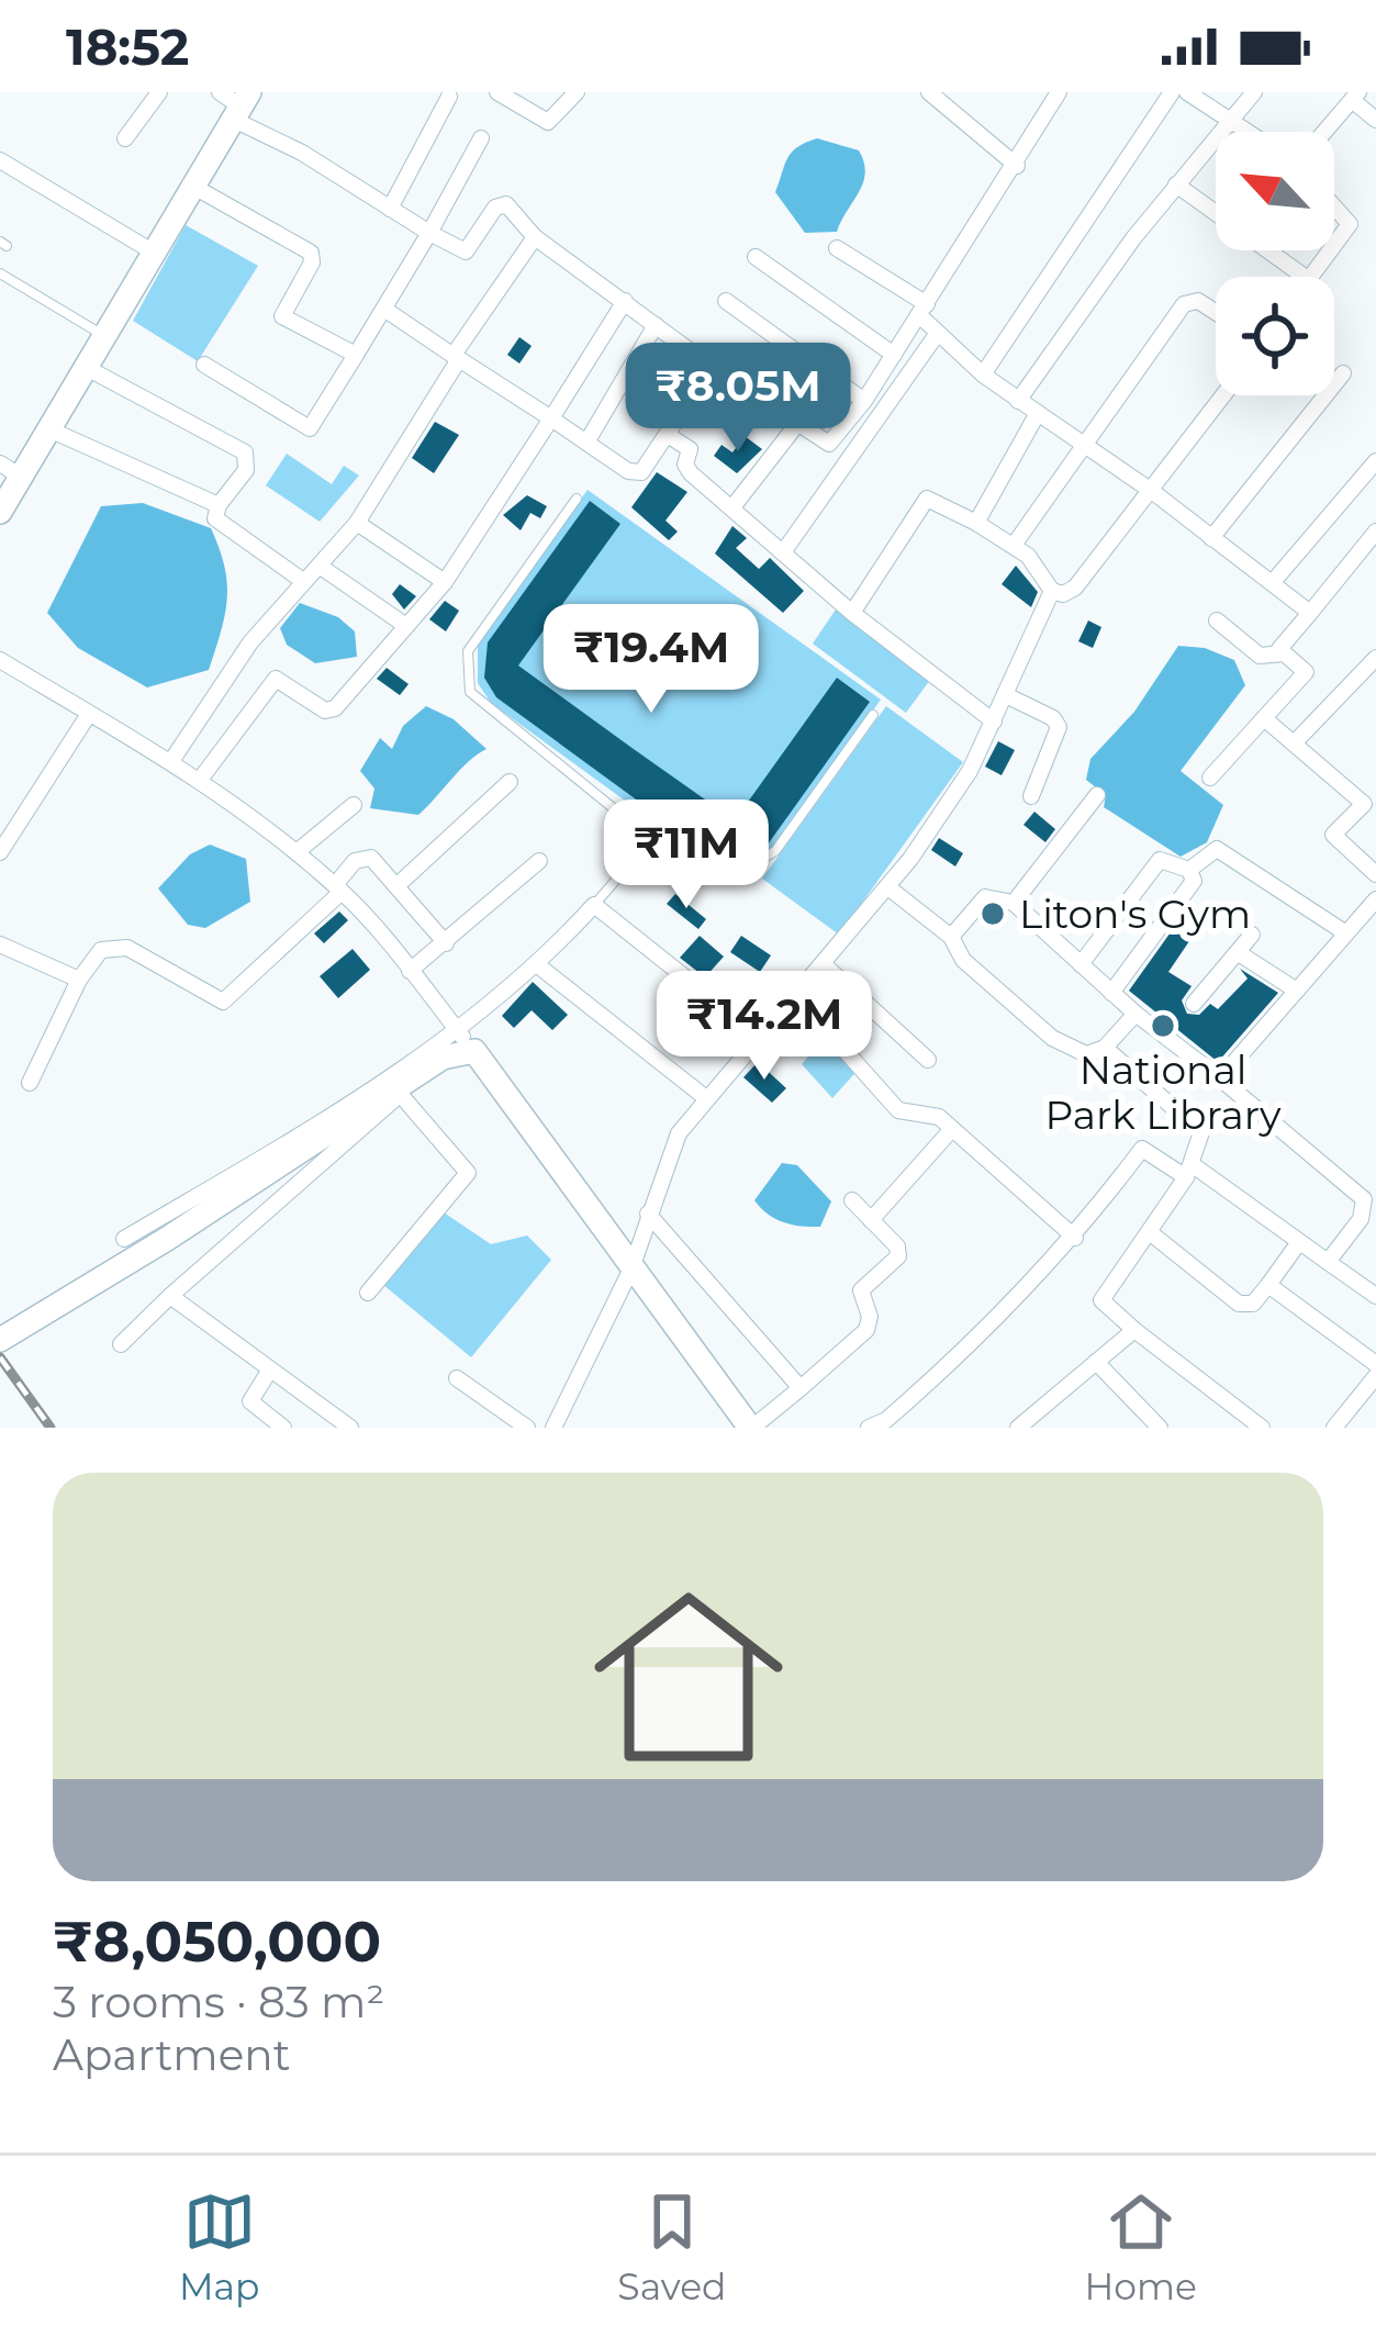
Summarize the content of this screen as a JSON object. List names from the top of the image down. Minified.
{"places":["Liton's Gym","National Park Library"],"north":"top left","page":{"status":"18:52","price":["₹8.05M","₹19.4M","₹11M","₹14.2M"],"list":[{"name":"₹8,050,000","note":"3 rooms · 83 m² · Apartment"}],"tabs":["Map","Saved","Home"]}}
